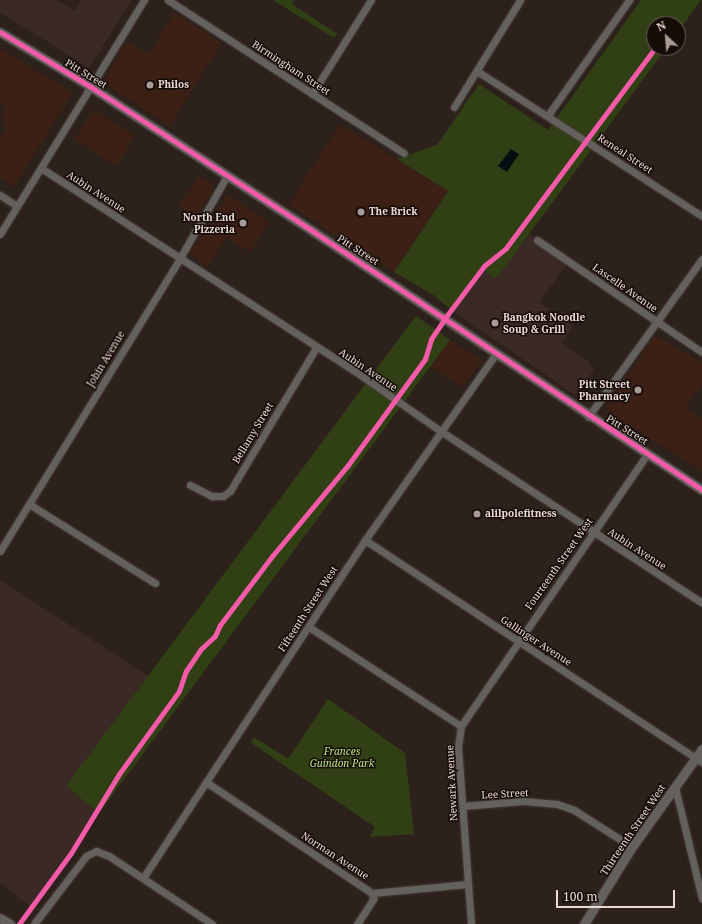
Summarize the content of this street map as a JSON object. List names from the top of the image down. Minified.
{"streets":{"street":["Birmingham Street","Pitt Street","Reneal Street","Aubin Avenue","Lascelle Avenue","Jobin Avenue","Bellamy Street","Fourteenth Street West","Fifteenth Street West","Gallinger Avenue","Newark Avenue","Lee Street","Thirteenth Street West","Norman Avenue"]},"crossings":[["Pitt Street","Jobin Avenue"],["Pitt Street","Fourteenth Street West"],["Pitt Street","Fifteenth Street West"],["Aubin Avenue","Jobin Avenue"],["Aubin Avenue","Bellamy Street"],["Aubin Avenue","Fourteenth Street West"],["Aubin Avenue","Fifteenth Street West"],["Fourteenth Street West","Gallinger Avenue"],["Fourteenth Street West","Newark Avenue"],["Fifteenth Street West","Gallinger Avenue"],["Fifteenth Street West","Norman Avenue"],["Gallinger Avenue","Thirteenth Street West"],["Newark Avenue","Lee Street"],["Newark Avenue","Norman Avenue"],["Lee Street","Thirteenth Street West"]],"parks":["Frances Guindon Park"],"places":["Philos","The Brick","North End Pizzeria","Bangkok Noodle Soup & Grill","Pitt Street Pharmacy","alilpolefitness"],"scale_bar":"100 m","north":"top left"}
